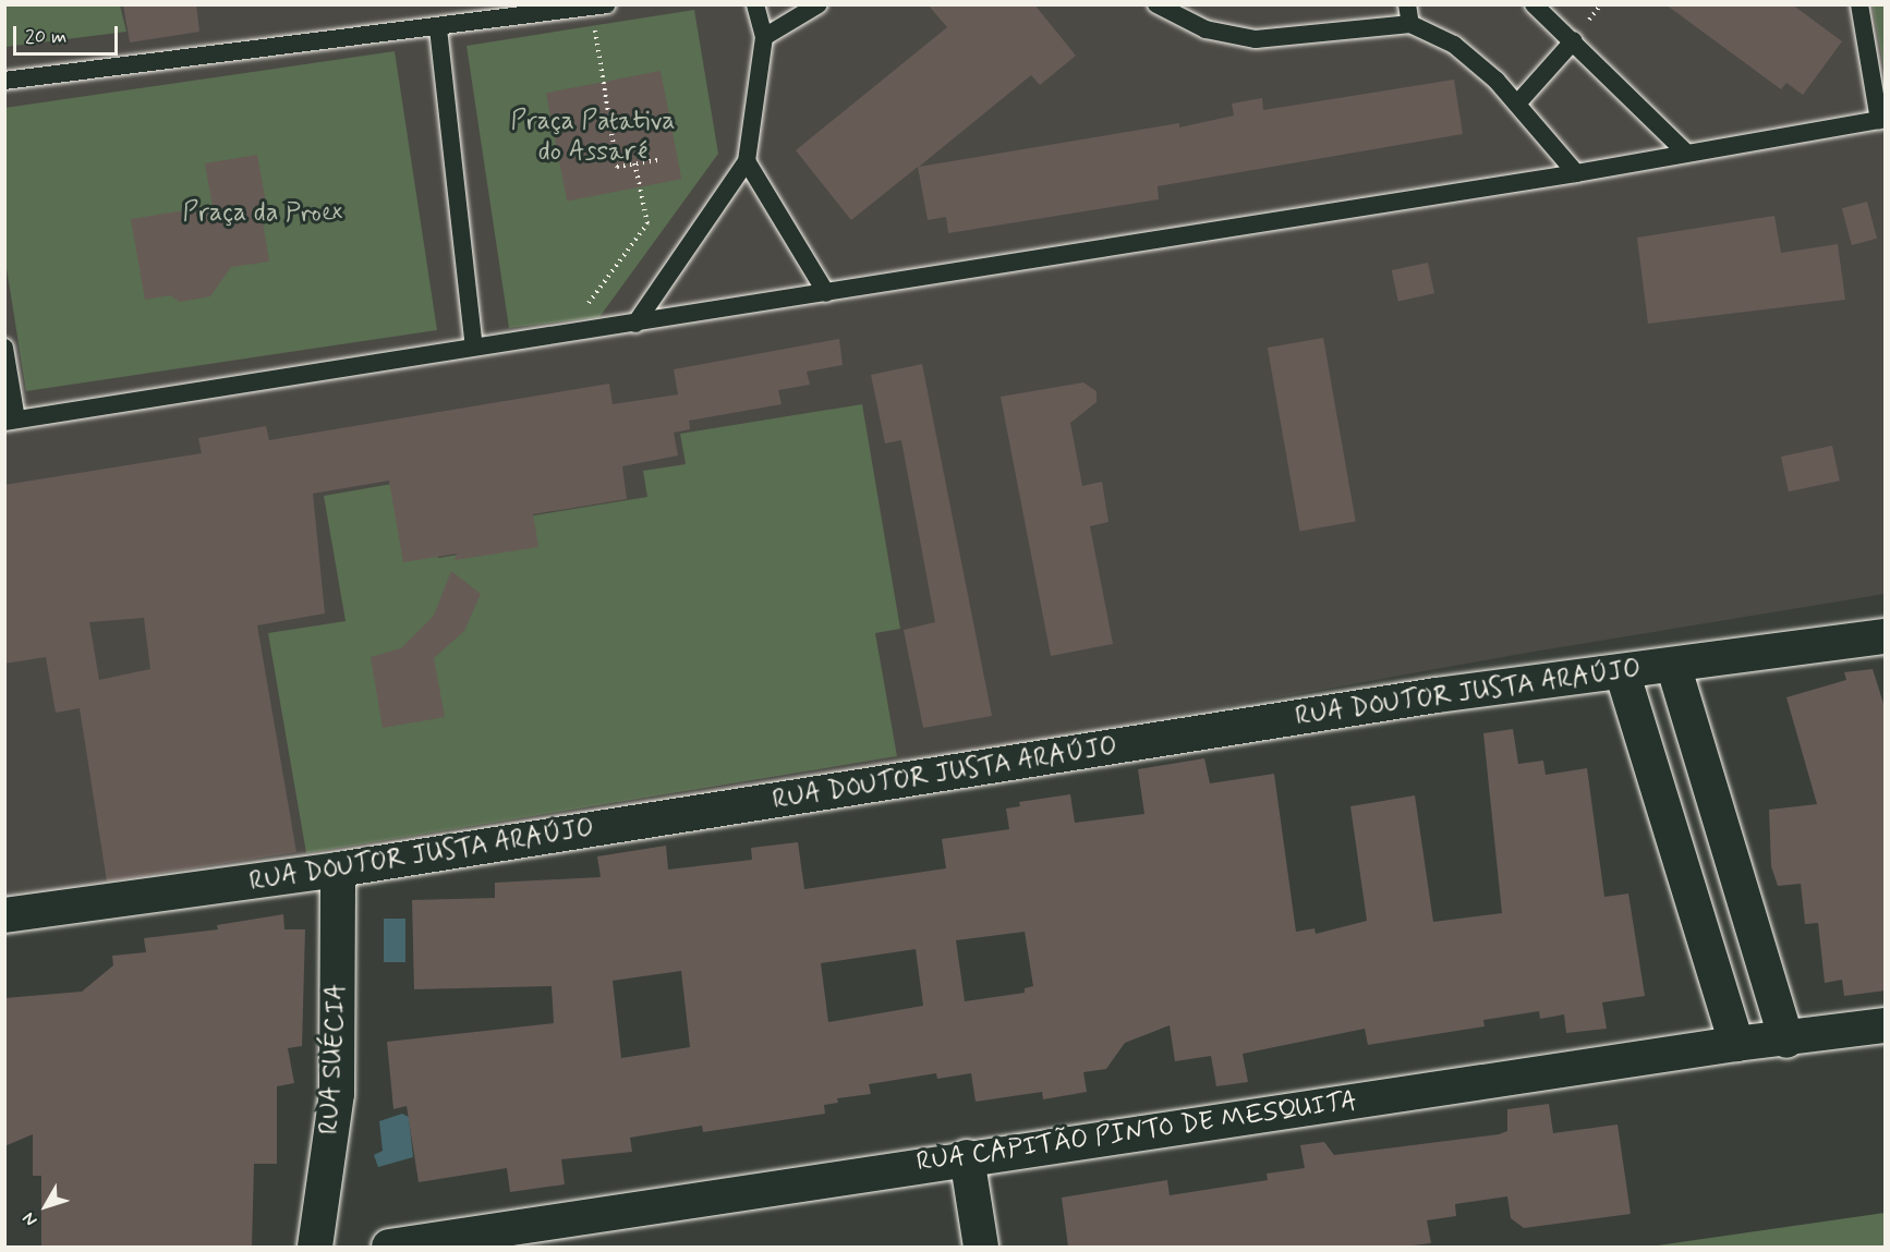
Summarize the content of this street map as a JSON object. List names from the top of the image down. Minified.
{"streets":{"street":["RUA DOUTOR JUSTA ARAÚJO","RUA SUÉCIA","RUA CAPITÃO PINTO DE MESQUITA"]},"crossings":[["RUA DOUTOR JUSTA ARAÚJO","RUA SUÉCIA"]],"parks":["Praça Patativa do Assaré","Praça da Proex"],"scale_bar":"20 m","north":"bottom left"}
